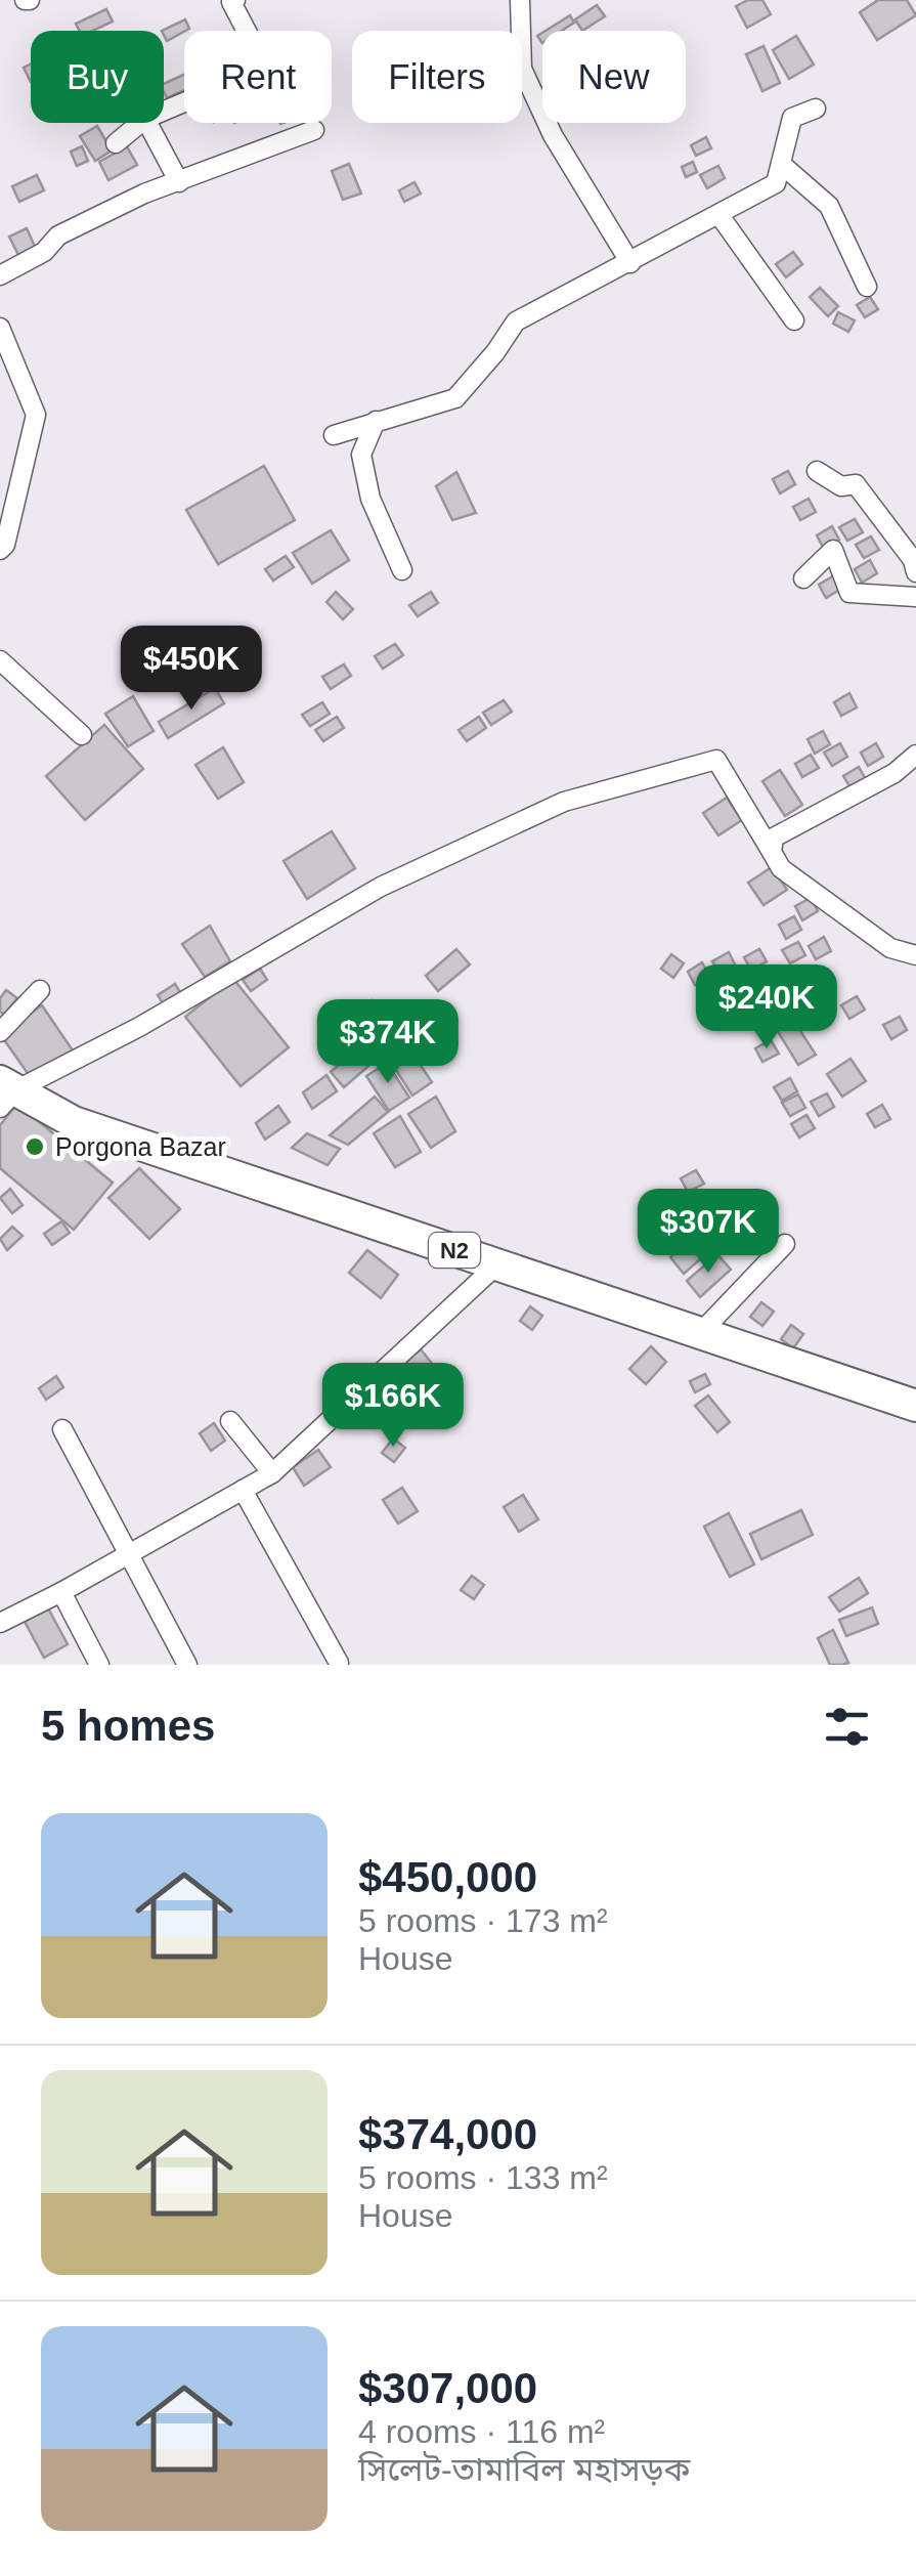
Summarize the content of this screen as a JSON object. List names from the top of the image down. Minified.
{"streets":{"highway":["N2"]},"places":["Porgona Bazar"],"page":{"chip":["Buy","Rent","Filters","New"],"price":["$450K","$240K","$374K","$307K","$166K"],"heading":"5 homes","list":[{"name":"$450,000","note":"5 rooms · 173 m² · House"},{"name":"$374,000","note":"5 rooms · 133 m² · House"},{"name":"$307,000","note":"4 rooms · 116 m² · সিলেট-তামাবিল মহাসড়ক"}]}}
